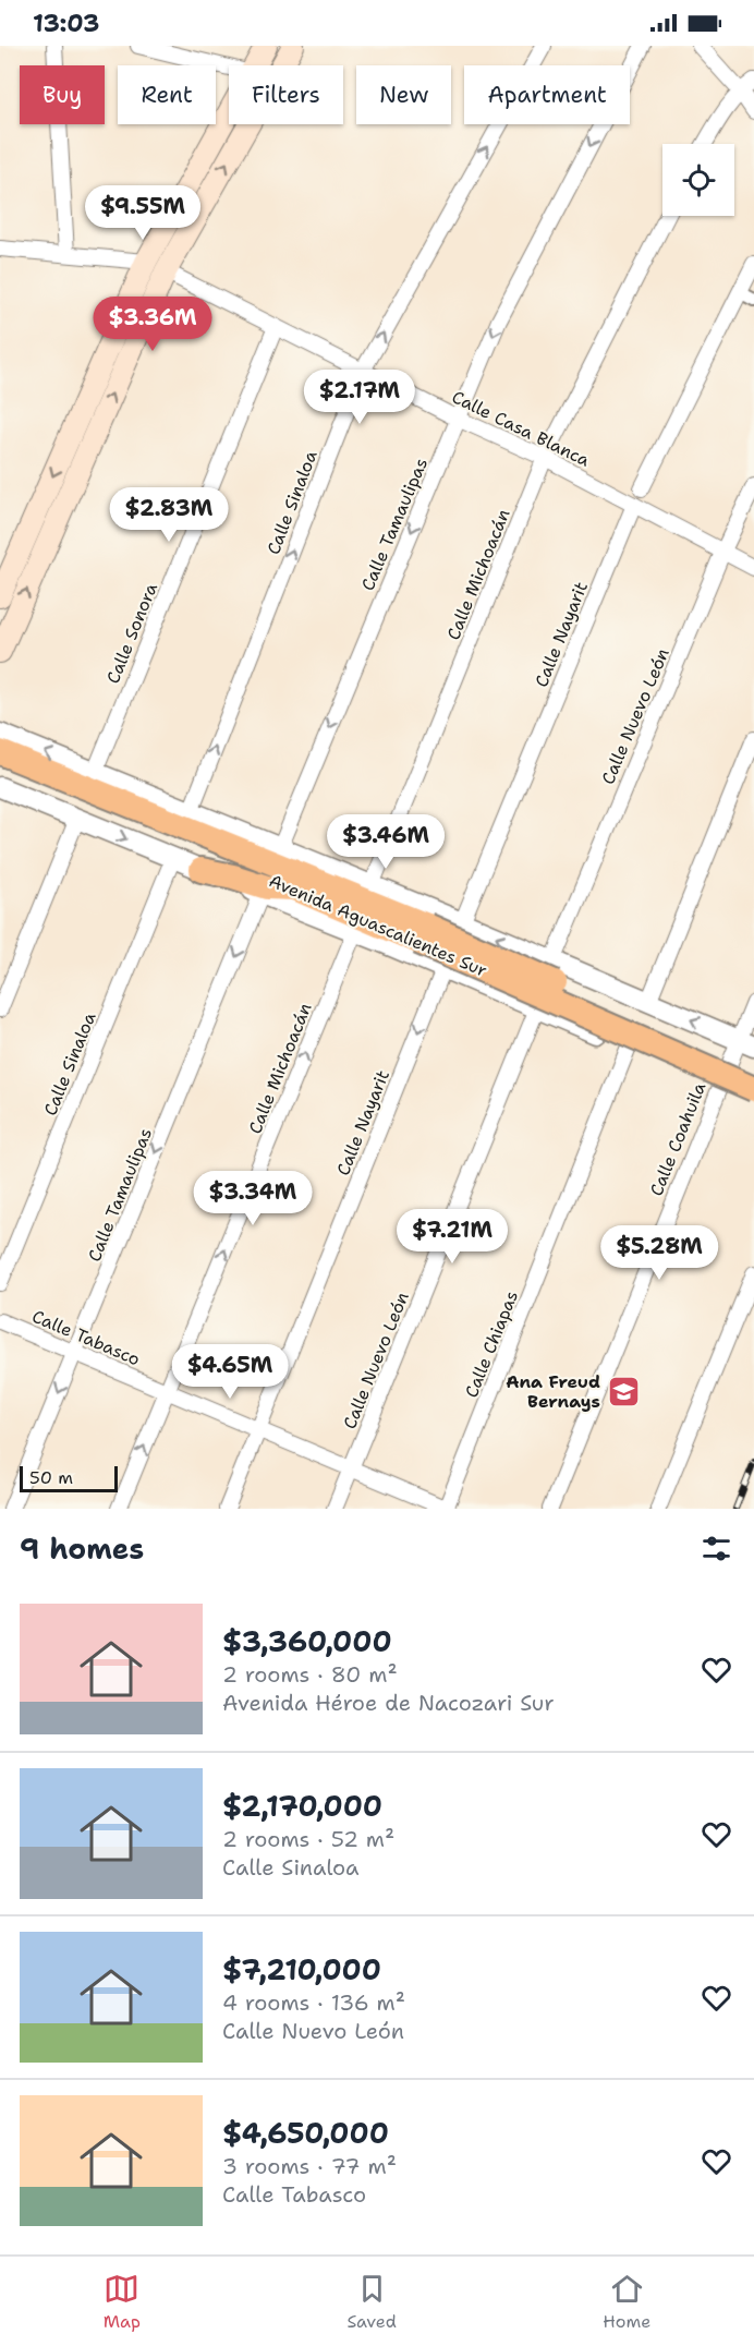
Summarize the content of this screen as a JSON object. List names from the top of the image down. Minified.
{"streets":{"main road":["Avenida Aguascalientes Sur"],"street":["Calle Casa Blanca","Calle Sinaloa","Calle Tamaulipas","Calle Michoacán","Calle Sonora","Calle Nayarit","Calle Nuevo León","Calle Coahuila","Calle Tabasco","Calle Chiapas"]},"crossings":[["Calle Casa Blanca","Calle Sinaloa"],["Calle Casa Blanca","Calle Tamaulipas"],["Calle Casa Blanca","Calle Michoacán"],["Calle Casa Blanca","Calle Sonora"],["Calle Casa Blanca","Calle Nayarit"],["Calle Casa Blanca","Calle Nuevo León"],["Calle Sinaloa","Avenida Aguascalientes Sur"],["Calle Tamaulipas","Avenida Aguascalientes Sur"],["Calle Tamaulipas","Calle Tabasco"],["Calle Michoacán","Avenida Aguascalientes Sur"],["Calle Michoacán","Calle Tabasco"],["Calle Sonora","Avenida Aguascalientes Sur"],["Calle Nayarit","Avenida Aguascalientes Sur"],["Calle Nayarit","Calle Tabasco"],["Calle Nuevo León","Avenida Aguascalientes Sur"],["Calle Nuevo León","Calle Tabasco"],["Avenida Aguascalientes Sur","Calle Coahuila"],["Avenida Aguascalientes Sur","Calle Chiapas"],["Calle Tabasco","Calle Chiapas"]],"one_way":["Calle Sinaloa","Calle Tamaulipas","Calle Michoacán","Calle Nayarit"],"places":{"school or university":["Ana Freud Bernays"]},"scale_bar":"50 m","page":{"status":"13:03","chip":["Buy","Rent","Filters","New","Apartment"],"price":["$9.55M","$3.36M","$2.17M","$2.83M","$3.46M","$3.34M","$7.21M","$5.28M","$4.65M"],"scale":"50 m","heading":"9 homes","list":[{"name":"$3,360,000","note":"2 rooms · 80 m² · Avenida Héroe de Nacozari Sur"},{"name":"$2,170,000","note":"2 rooms · 52 m² · Calle Sinaloa"},{"name":"$7,210,000","note":"4 rooms · 136 m² · Calle Nuevo León"},{"name":"$4,650,000","note":"3 rooms · 77 m² · Calle Tabasco"}],"tabs":["Map","Saved","Home"]}}
